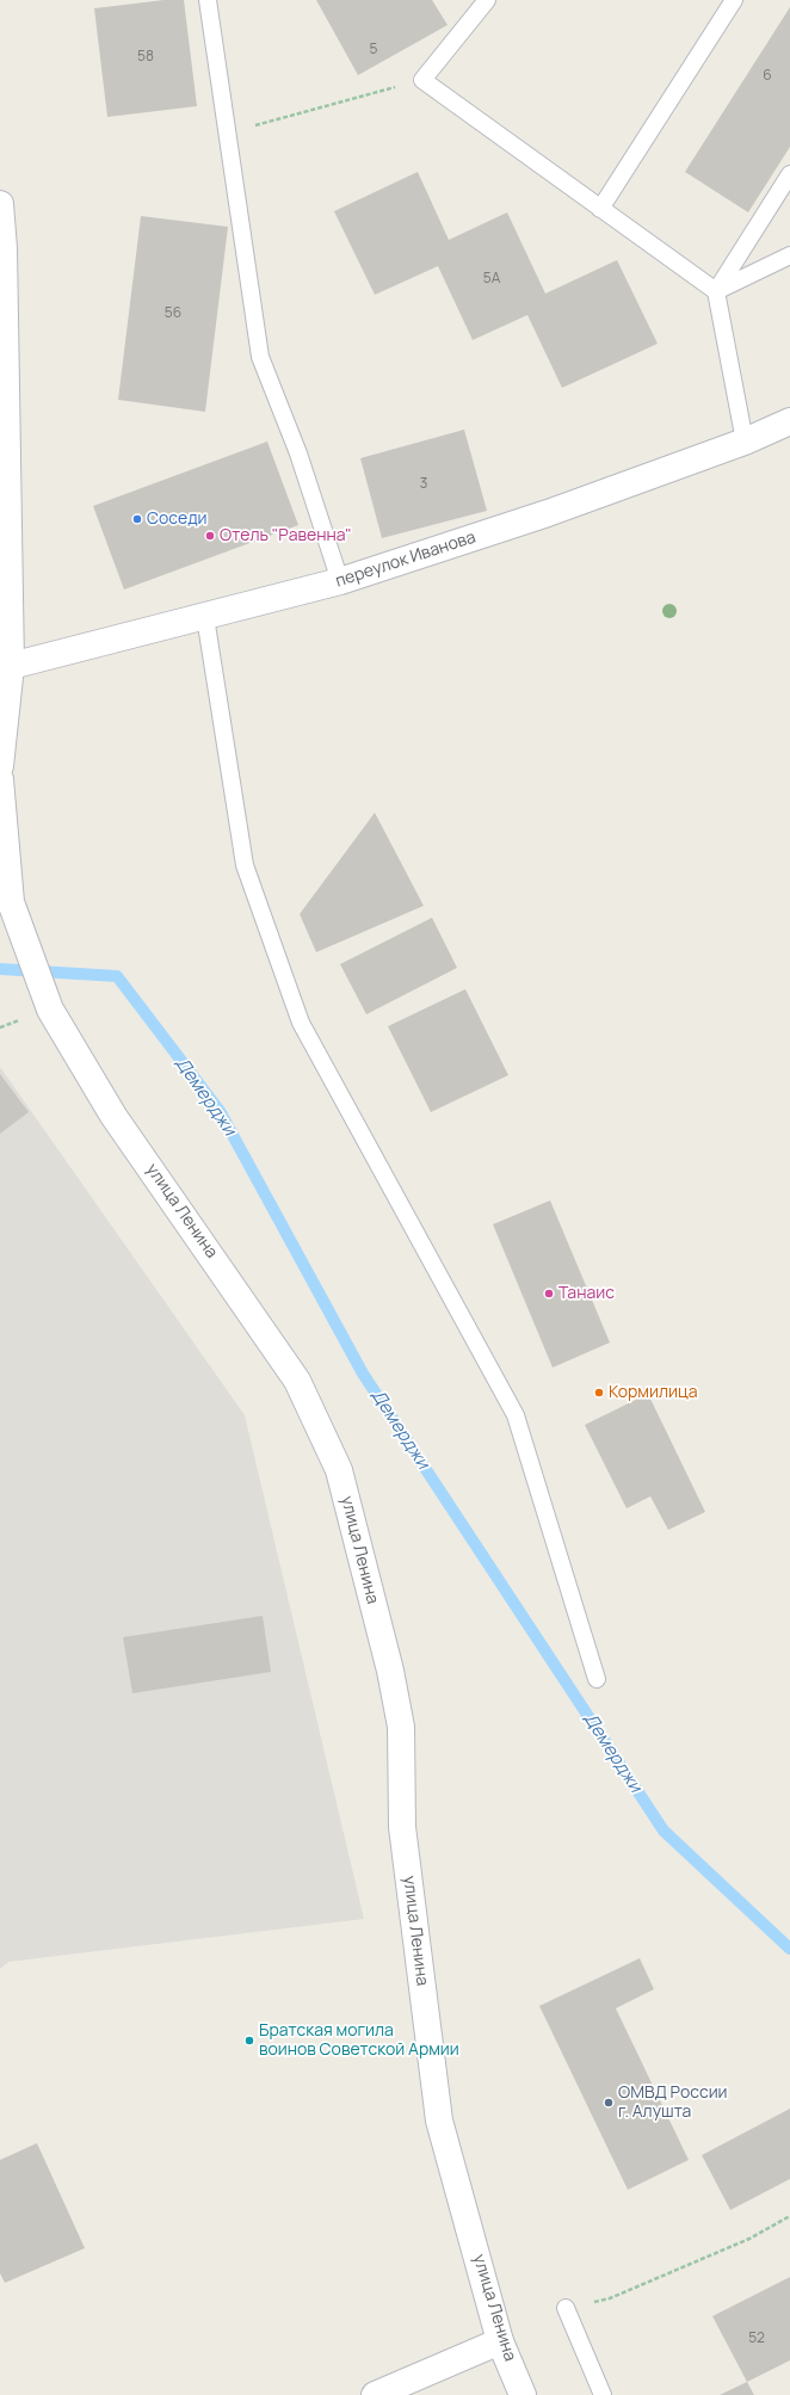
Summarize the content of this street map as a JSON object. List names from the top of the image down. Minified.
{"streets":{"main road":["переулок Иванова","улица Ленина"]},"water":["Демерджи"],"places":["Соседи","Отель \"Равенна\"","Танаис","Кормилица","Братская могила воинов Советской Армии","ОМВД России г. Алушта"],"house_numbers":["5","58","6","5А","56","3","52"]}
